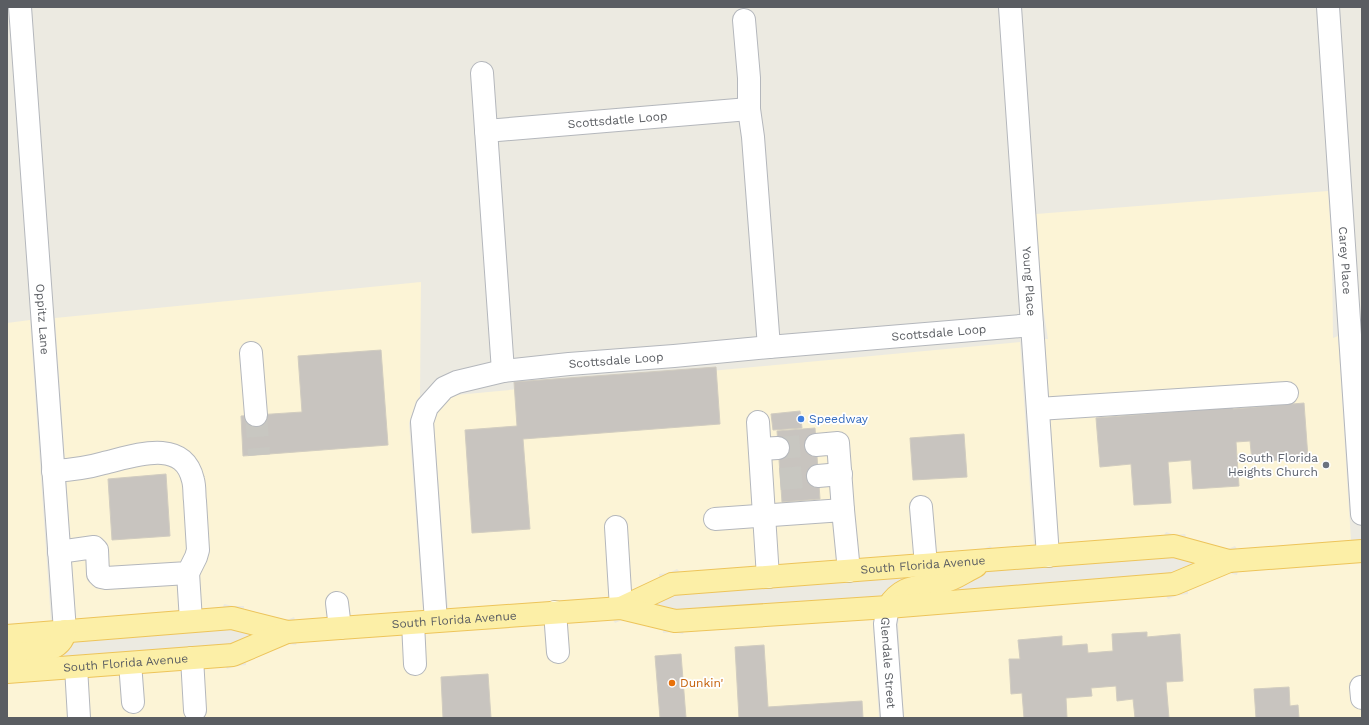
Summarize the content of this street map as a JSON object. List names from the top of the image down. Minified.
{"streets":{"main road":["South Florida Avenue"],"street":["Scottsdatle Loop","Carey Place","Young Place","Oppitz Lane","Scottsdale Loop","Glendale Street"]},"crossings":[["Young Place","Scottsdale Loop"],["Young Place","South Florida Avenue"],["Oppitz Lane","South Florida Avenue"],["Scottsdale Loop","South Florida Avenue"],["South Florida Avenue","Glendale Street"]],"places":["Speedway","South Florida Heights Church","Dunkin'"]}
